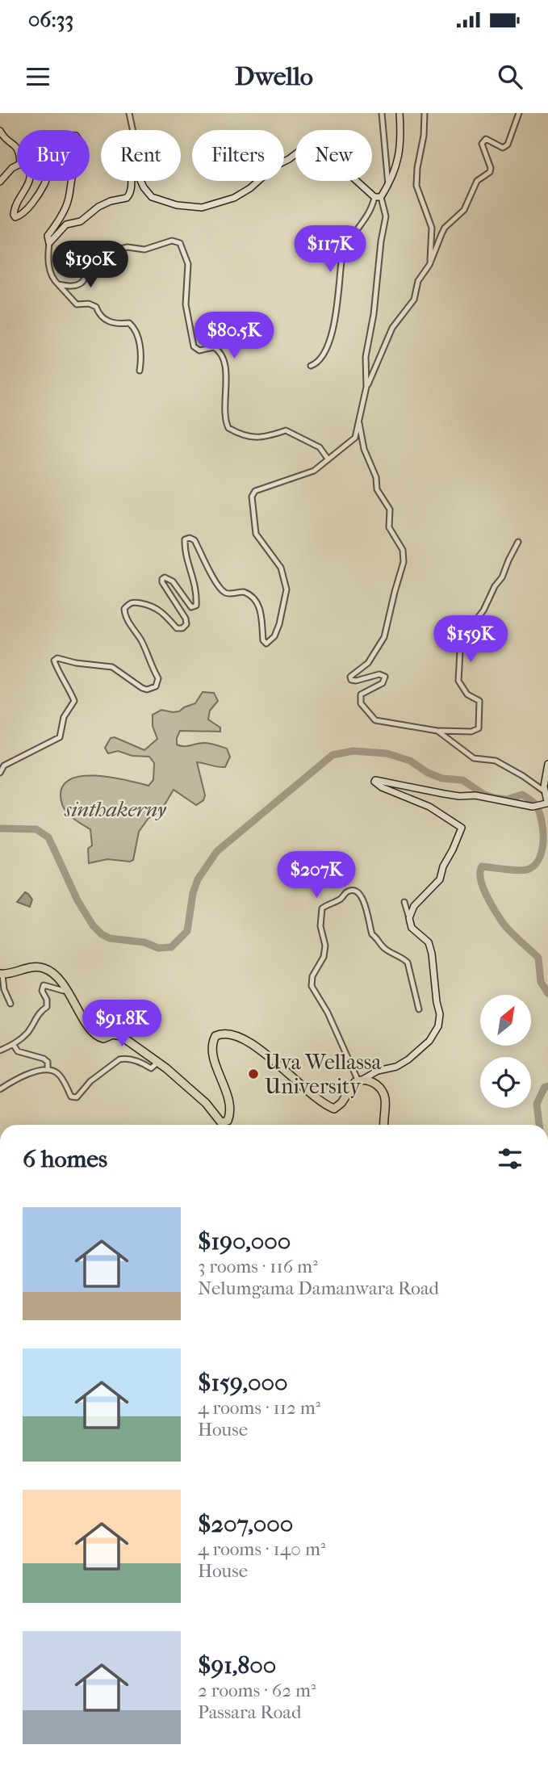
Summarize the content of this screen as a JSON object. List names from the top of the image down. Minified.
{"parks":["sinthakerny"],"places":["Uva Wellassa University"],"north":"top right","page":{"status":"06:33","header":"Dwello","chip":["Buy","Rent","Filters","New"],"price":["$117K","$190K","$80.5K","$159K","$207K","$91.8K"],"heading":"6 homes","list":[{"name":"$190,000","note":"3 rooms · 116 m² · Nelumgama Damanwara Road"},{"name":"$159,000","note":"4 rooms · 112 m² · House"},{"name":"$207,000","note":"4 rooms · 140 m² · House"},{"name":"$91,800","note":"2 rooms · 62 m² · Passara Road"}]}}
